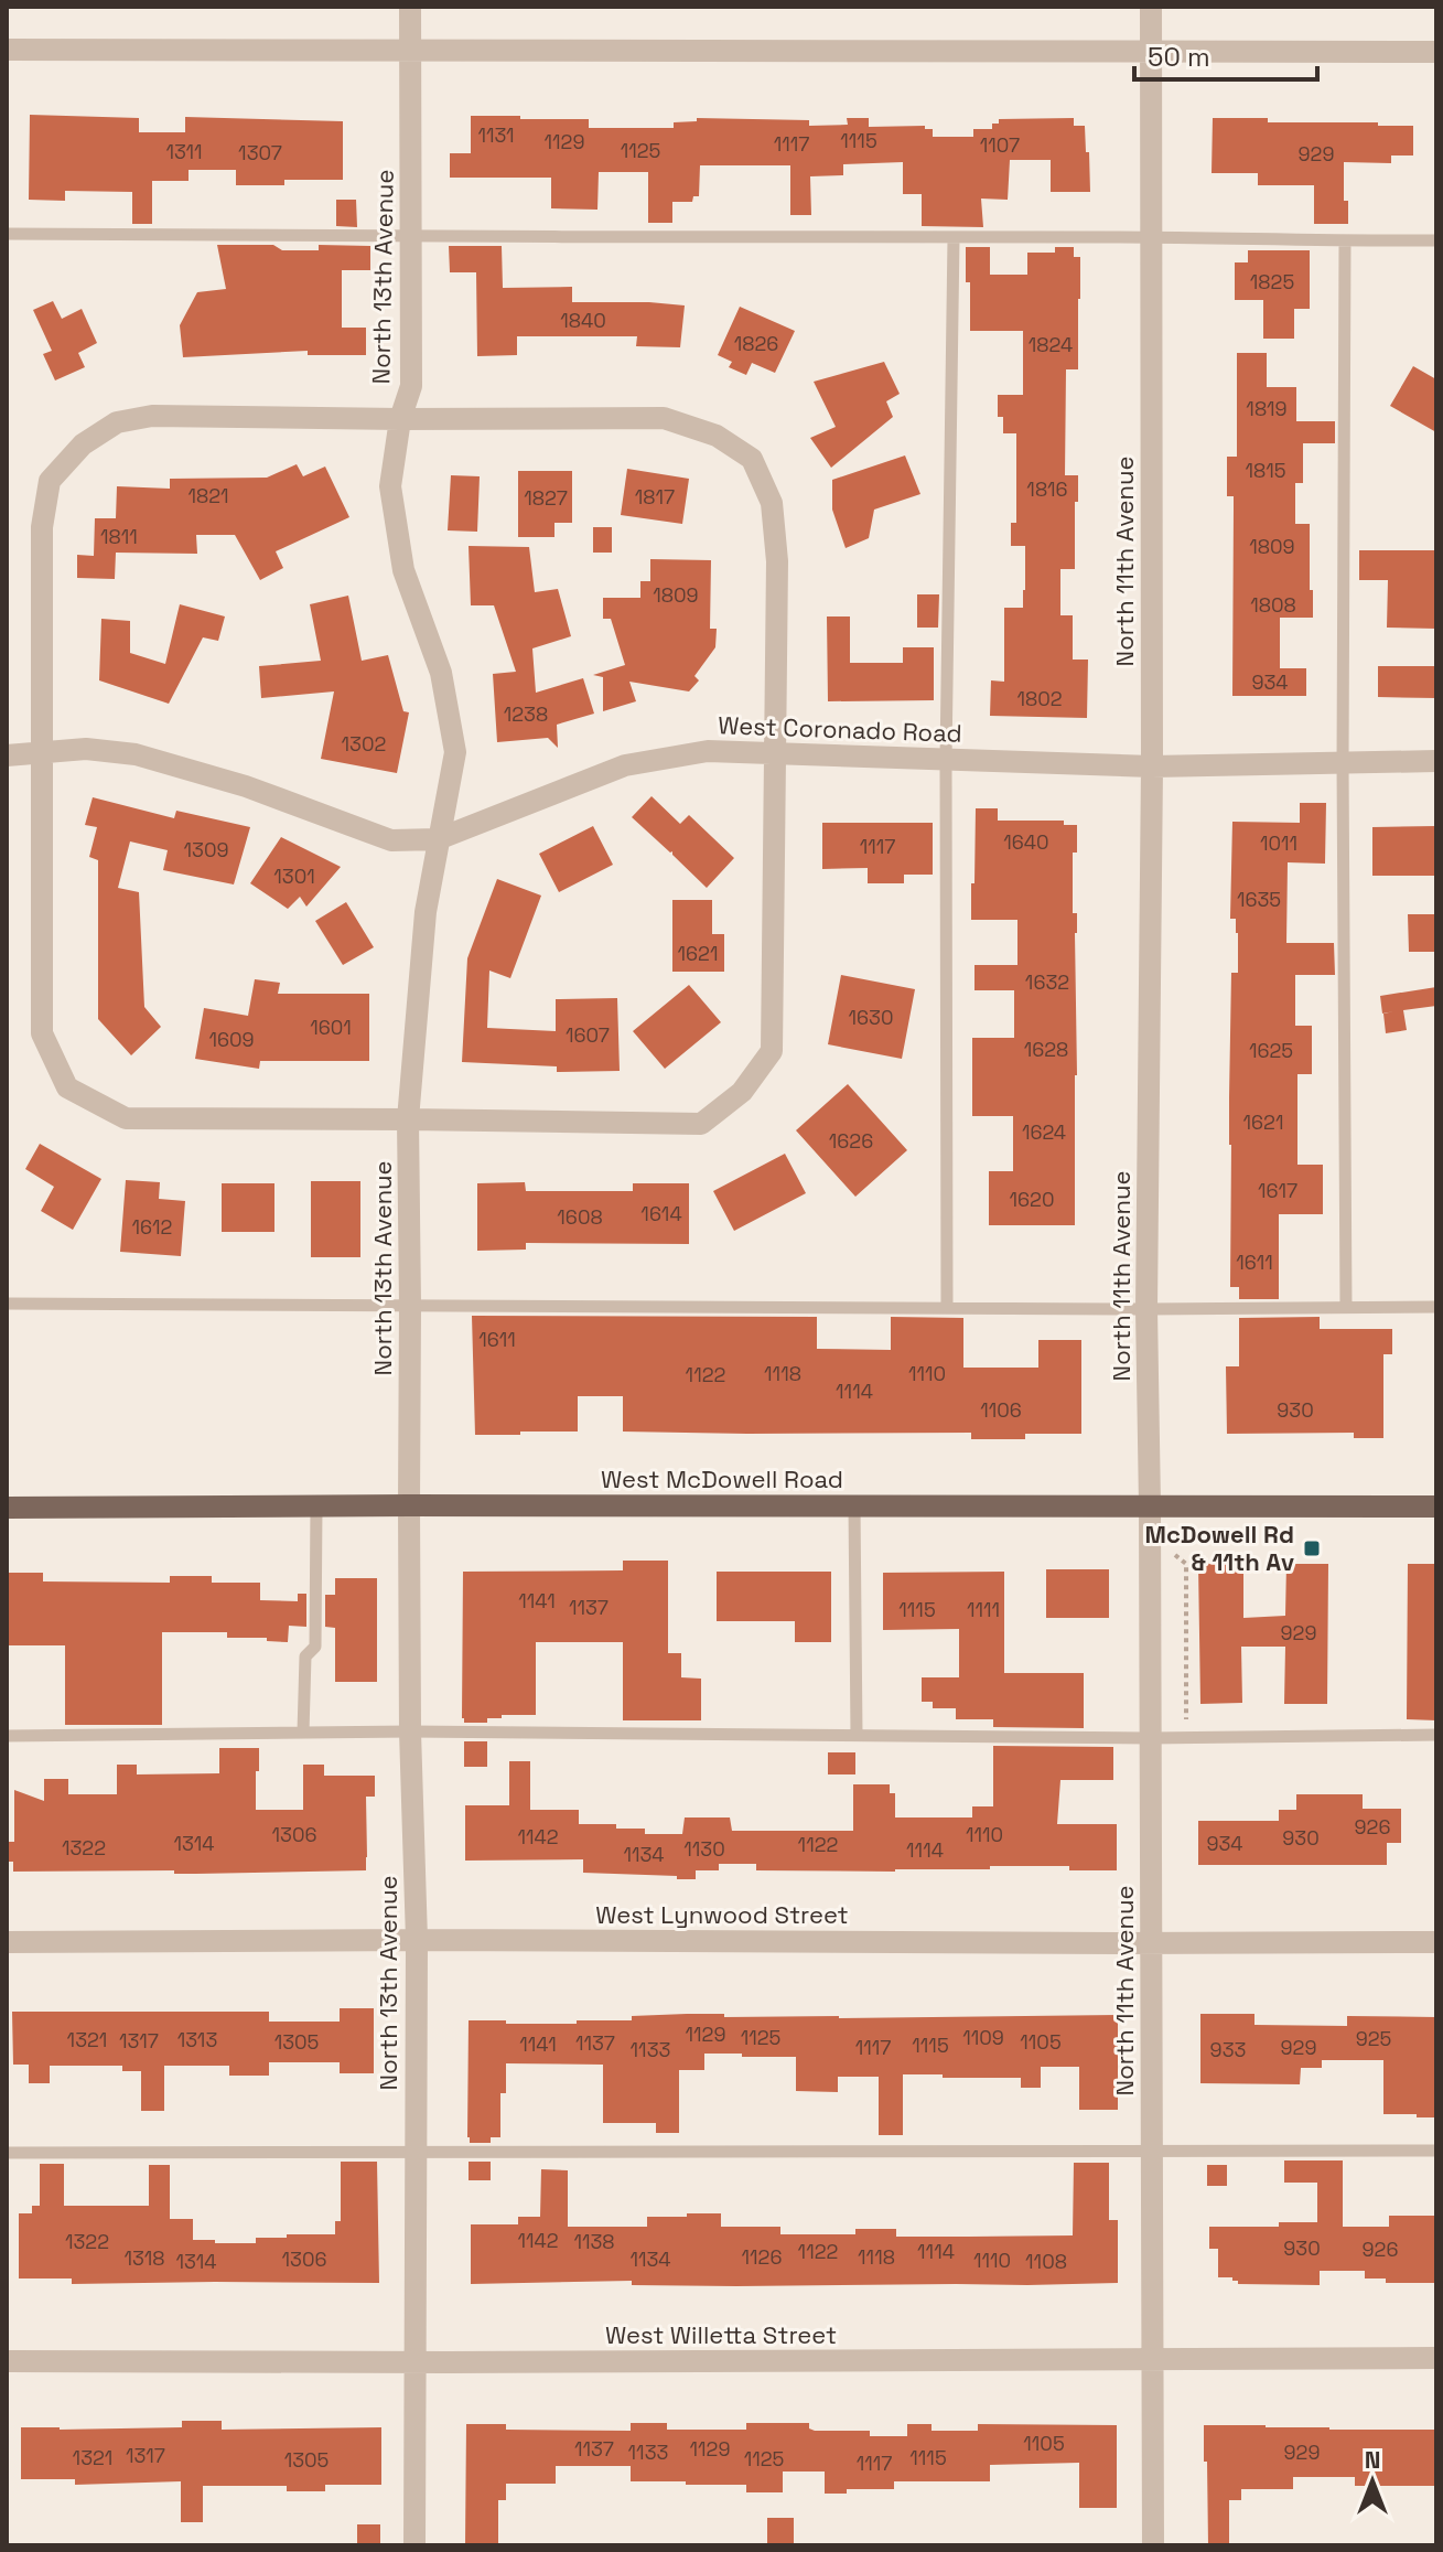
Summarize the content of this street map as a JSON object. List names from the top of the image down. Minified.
{"streets":{"main road":["West McDowell Road"],"street":["North 13th Avenue","North 11th Avenue","West Coronado Road","West Lynwood Street","West Willetta Street"]},"crossings":[["North 13th Avenue","West Coronado Road"],["North 13th Avenue","West McDowell Road"],["North 13th Avenue","West Lynwood Street"],["North 13th Avenue","West Willetta Street"],["North 11th Avenue","West Coronado Road"],["North 11th Avenue","West McDowell Road"],["North 11th Avenue","West Lynwood Street"],["North 11th Avenue","West Willetta Street"]],"places":{"transit":["McDowell Rd & 11th Av"]},"house_numbers":["1131","1115","1129","1117","1107","1125","1311","1307","929","1825","1840","1826","1824","1819","1815","1816","1821","1817","1827","1811","1809","1809","1808","934","1802","1238","1302","1640","1011","1117","1309","1301","1635","1621","1632","1630","1601","1607","1609","1628","1625","1621","1624","1626","1617","1620","1614","1608","1612","1611","1611","1118","1110","1122","1114","1106","930","1141","1137","1115","1111","929","926","1306","1110","1142","930","1314","934","1122","1322","1130","1114","1134","1129","1125","1109","925","1321","1313","1317","1305","1105","1137","1141","1115","1117","929","1133","933","1142","1322","1138","930","926","1122","1114","1126","1118","1318","1306","1134","1110","1314","1108","1105","1137","1129","1133","929","1317","1321","1115","1125","1305","1117"],"scale_bar":"50 m","north":"top"}
